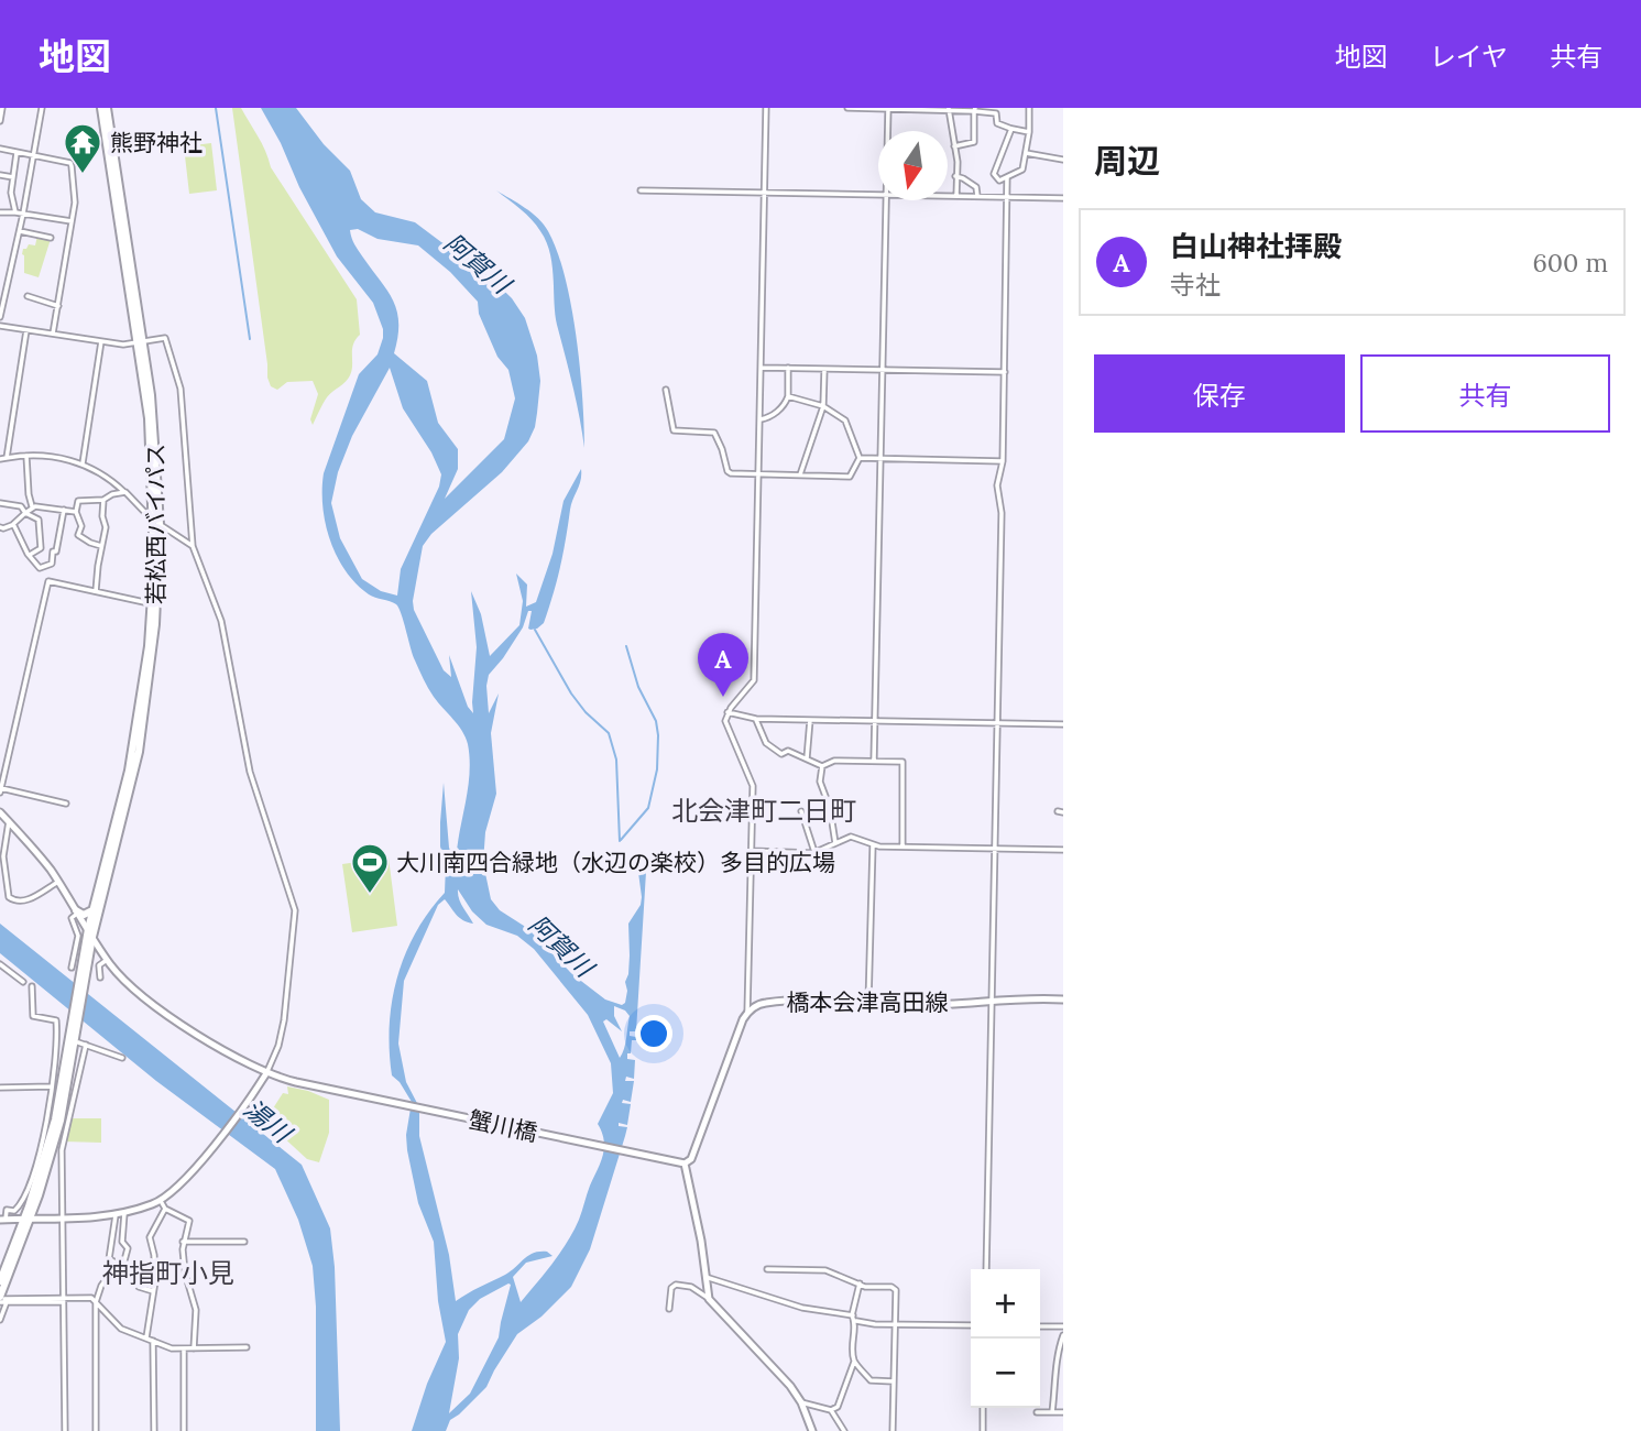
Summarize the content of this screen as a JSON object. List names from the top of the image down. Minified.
{"streets":{"highway":["若松西バイパス"],"main road":["橋本会津高田線","蟹川橋"]},"crossings":[["若松西バイパス","蟹川橋"]],"districts":["北会津町二日町","神指町小見"],"water":["阿賀川","湯川"],"places":{"temple":["熊野神社"],"sports":["大川南四合緑地（水辺の楽校）多目的広場"]},"north":"bottom","page":{"header":"地図","nav":["地図","レイヤ","共有"],"heading":"周辺","list":[{"mark":"A","name":"白山神社拝殿","note":"寺社","value":"600 m"}],"buttons":["保存","共有"],"pins":"A","map_buttons":["+","−"]}}
